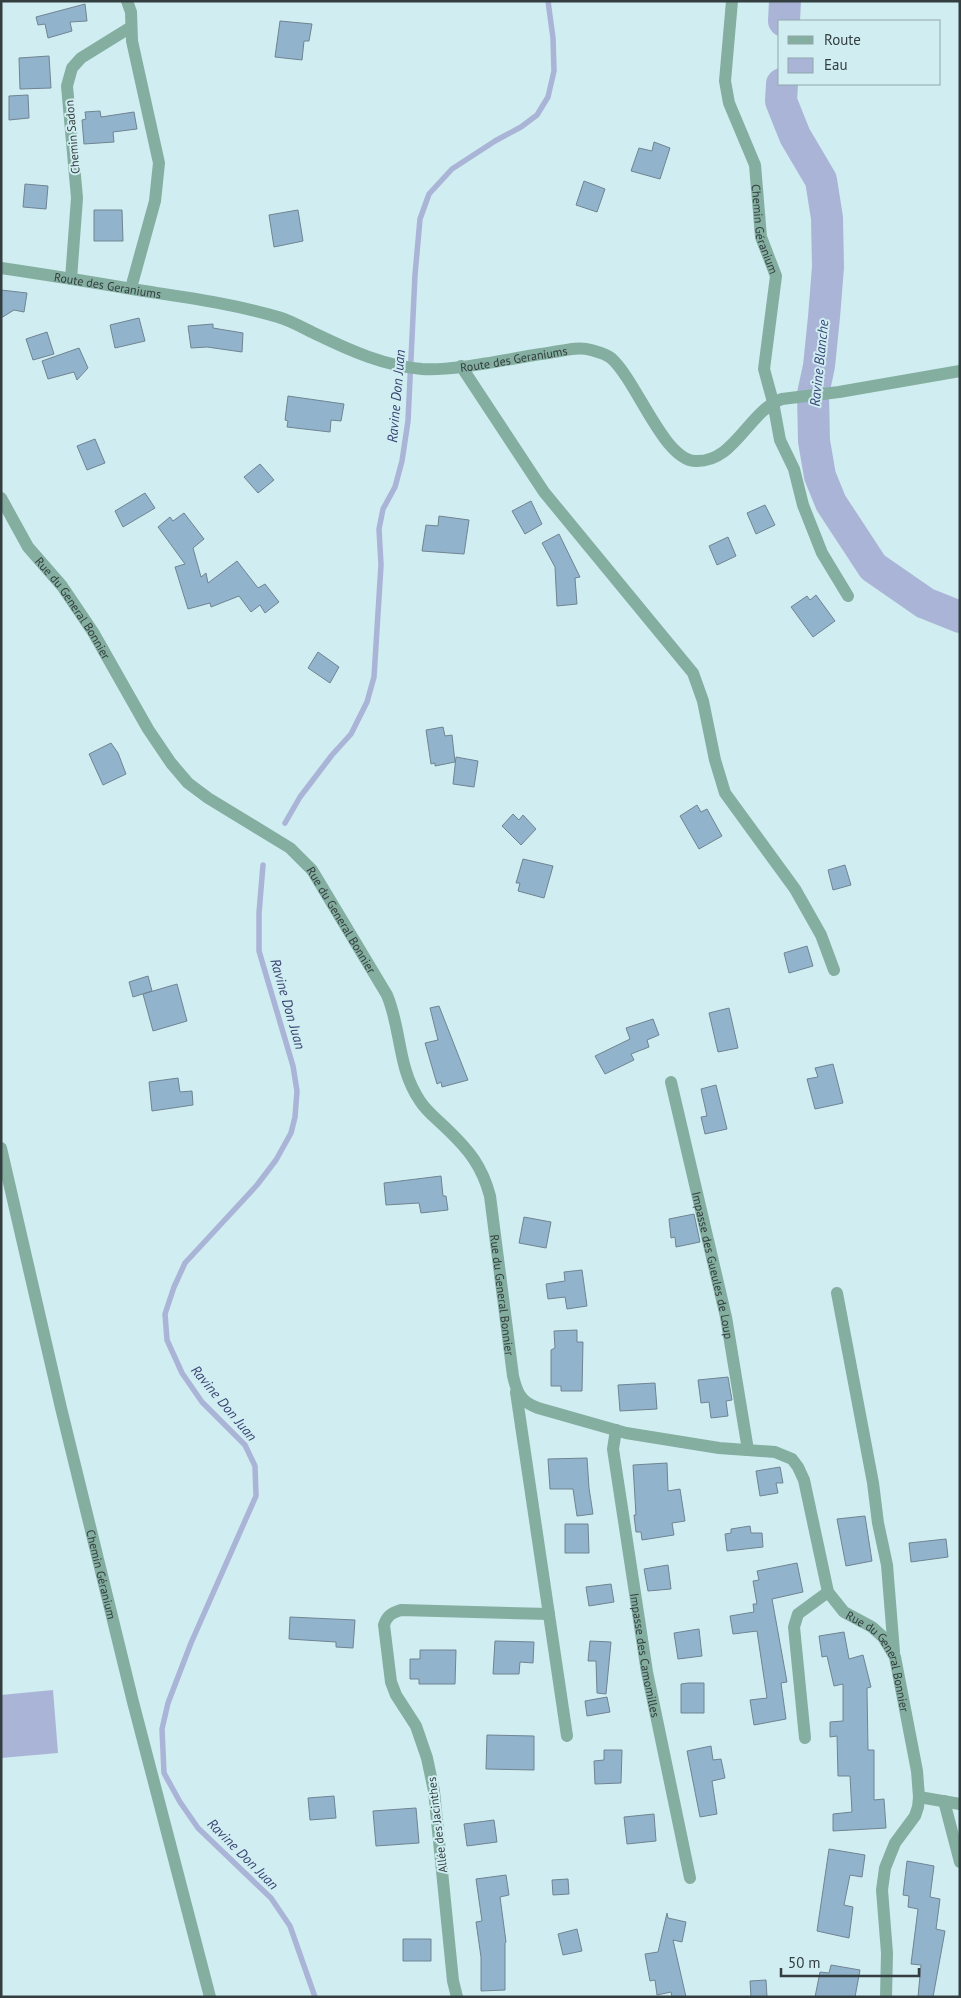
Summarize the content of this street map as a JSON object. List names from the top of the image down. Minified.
{"streets":{"street":["Chemin Sadon","Chemin Géranium","Route des Geraniums","Rue du General Bonnier","Impasse des Gueules de Loup","Impasse des Camomilles","Allée des Jacinthes"]},"crossings":[["Chemin Sadon","Route des Geraniums"],["Chemin Géranium","Route des Geraniums"],["Rue du General Bonnier","Impasse des Gueules de Loup"],["Rue du General Bonnier","Impasse des Camomilles"]],"water":["Ravine Blanche","Ravine Don Juan"],"legend":["Route","Eau"],"scale_bar":"50 m"}
